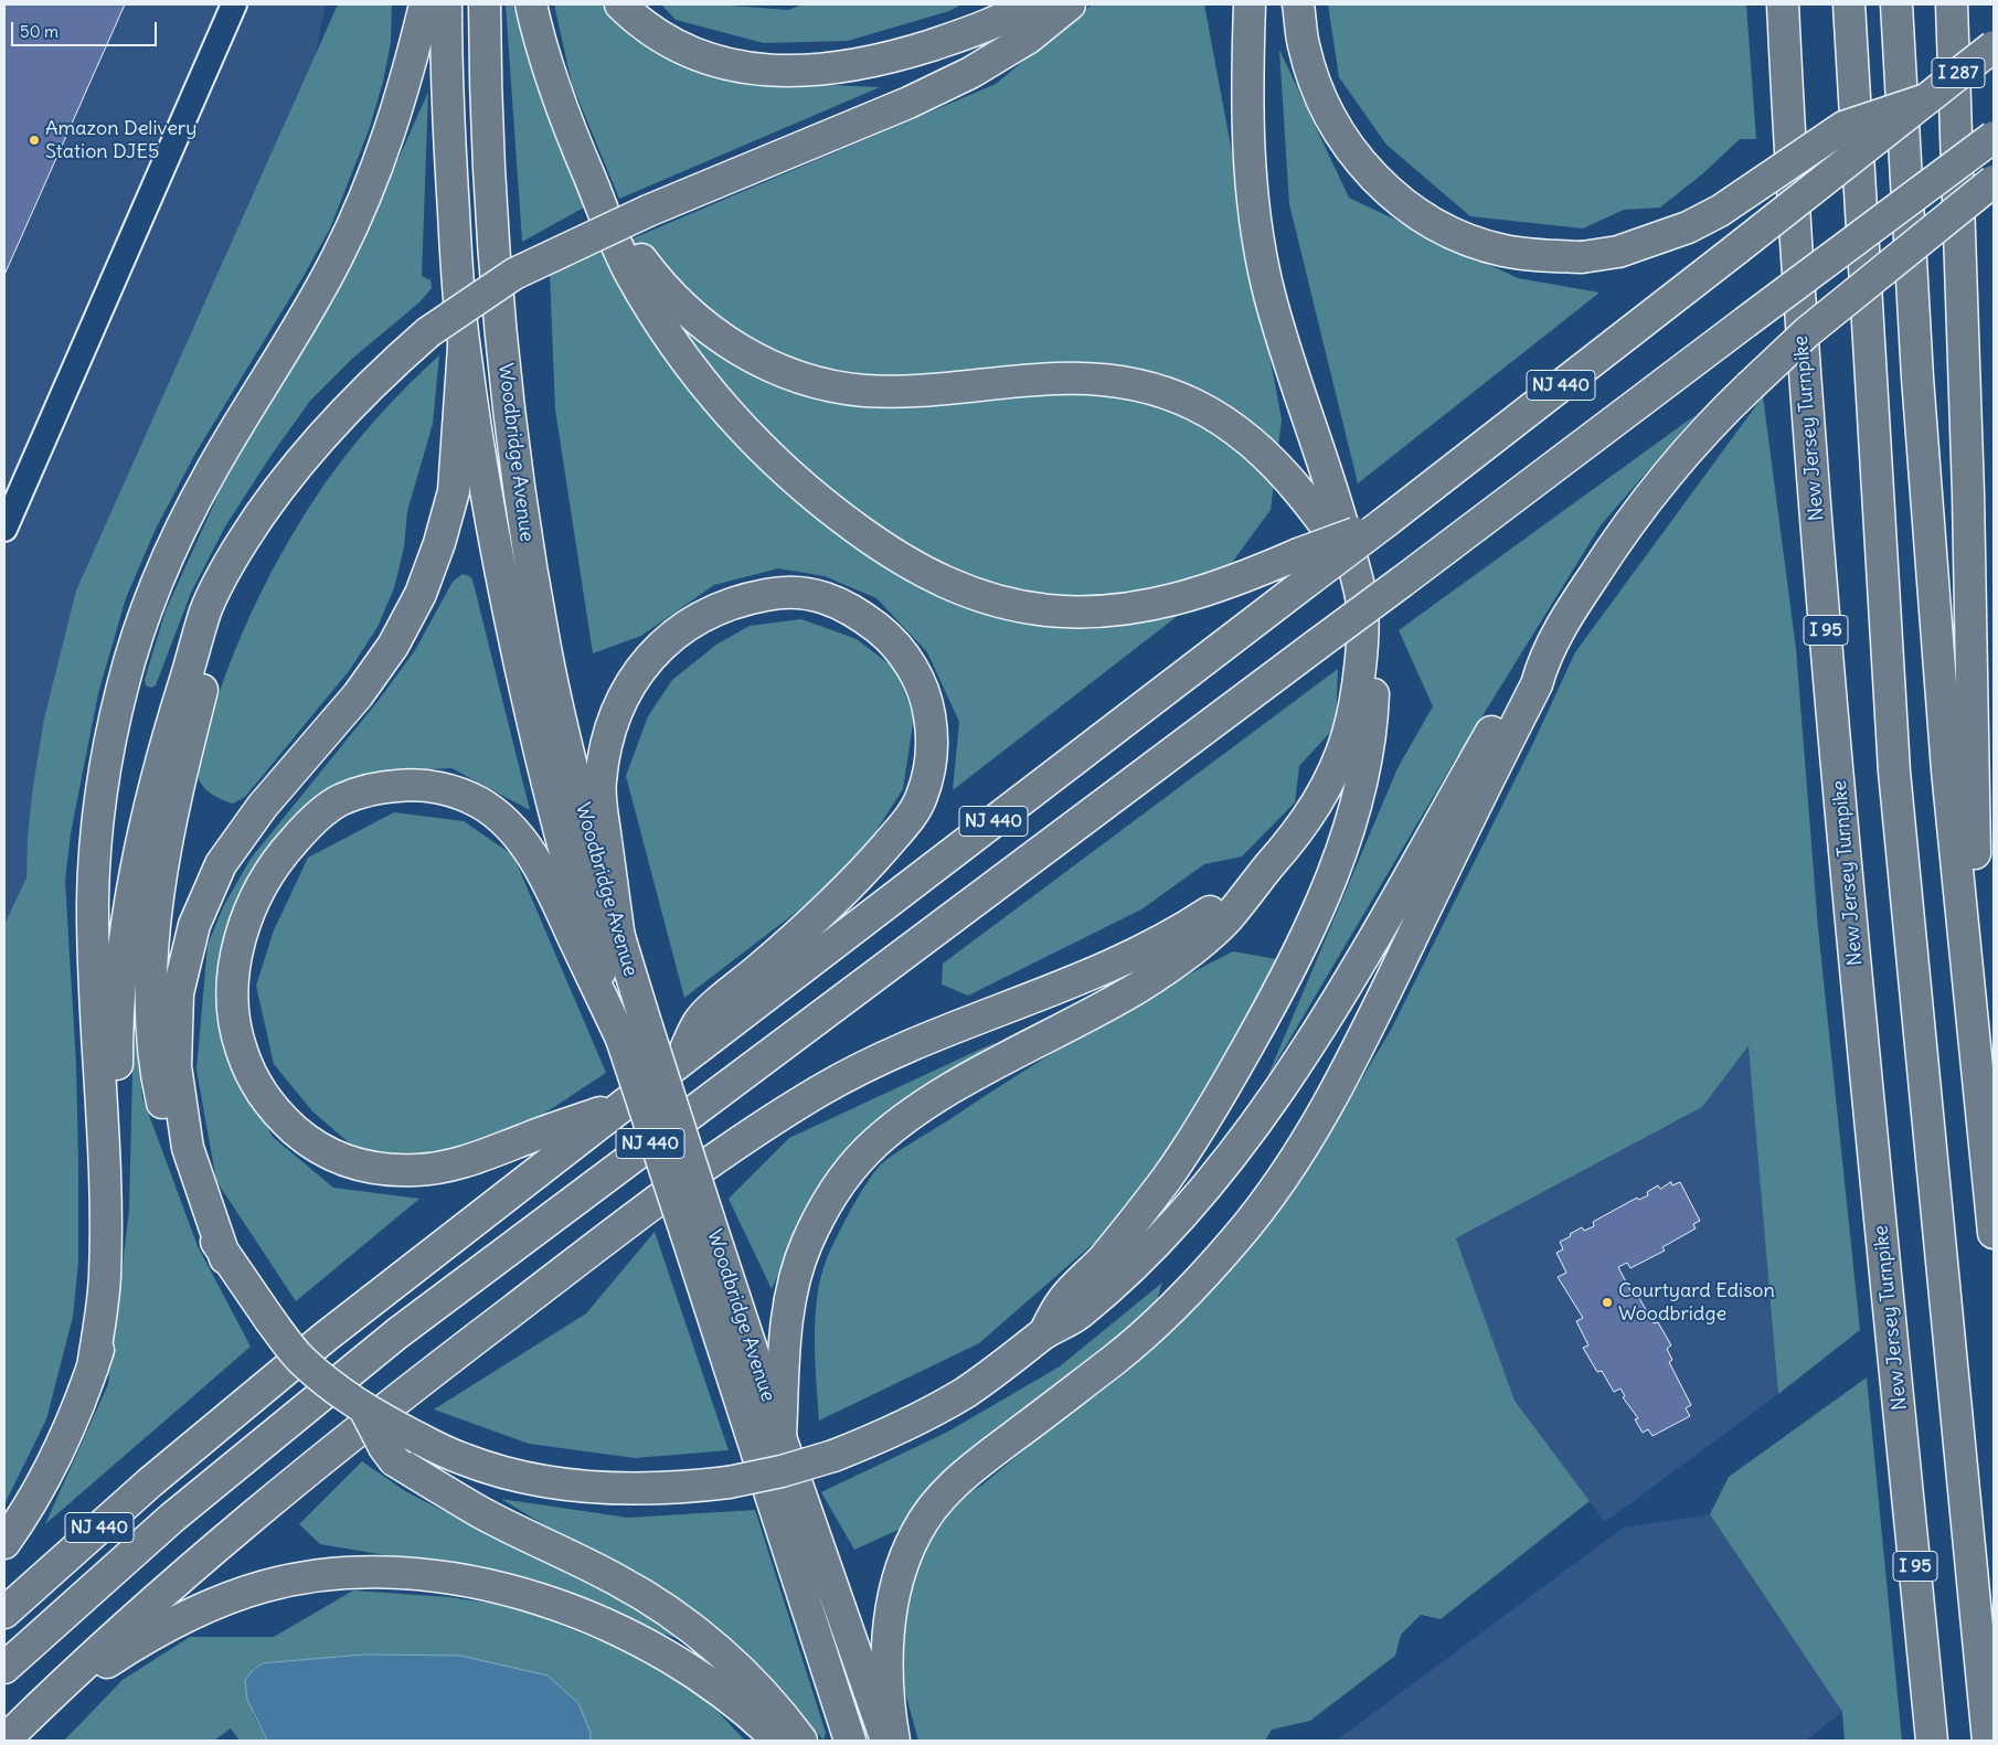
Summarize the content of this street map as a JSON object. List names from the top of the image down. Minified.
{"streets":{"main road":["I 287","NJ 440","New Jersey Turnpike","Woodbridge Avenue","I 95"]},"crossings":[["I 287","NJ 440"]],"places":["Amazon Delivery Station DJE5","Courtyard Edison Woodbridge"],"scale_bar":"50 m"}
